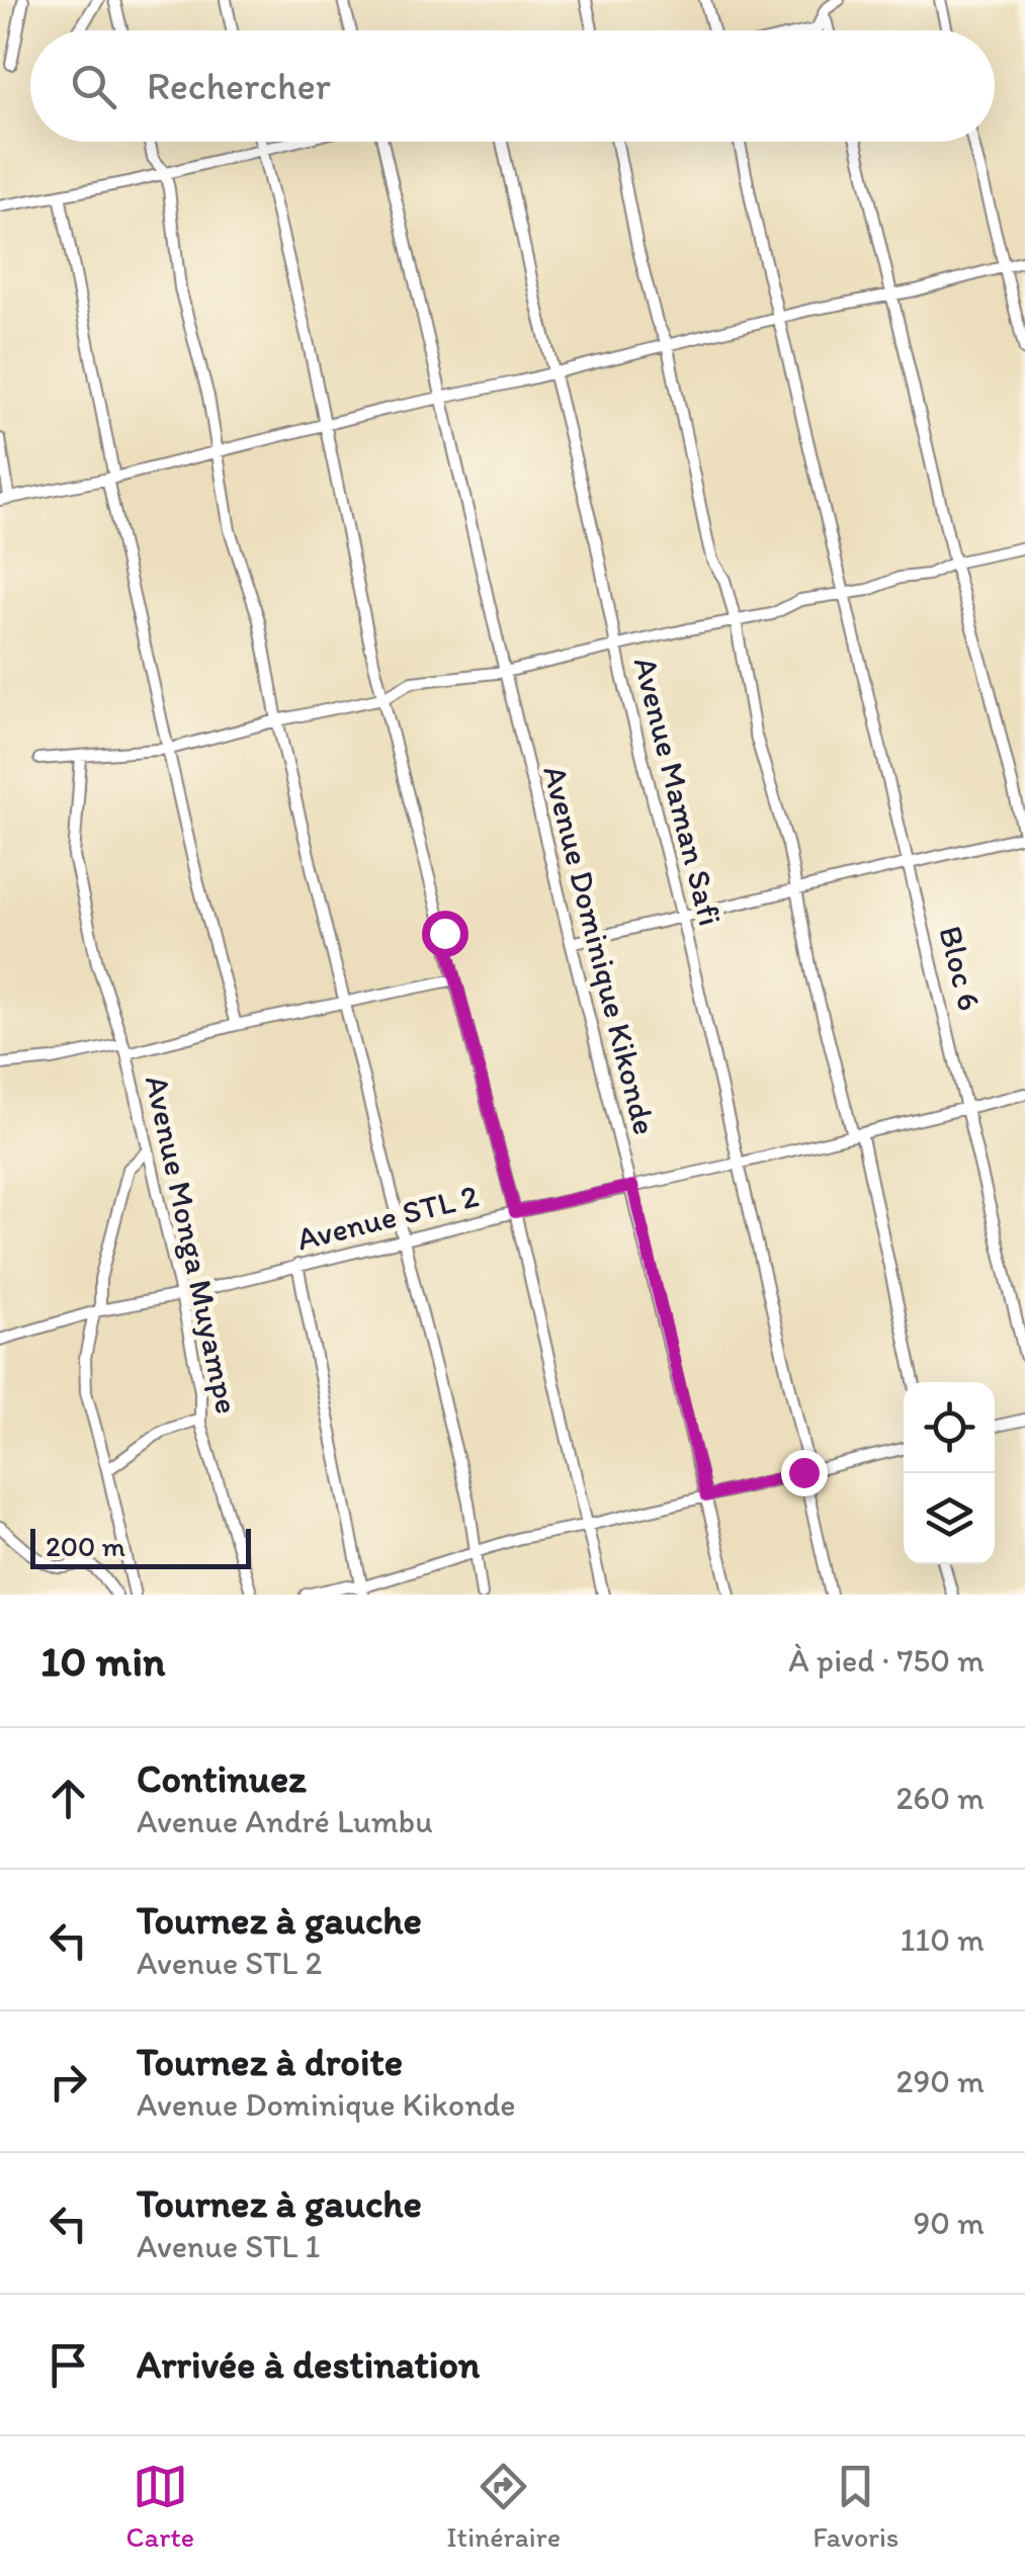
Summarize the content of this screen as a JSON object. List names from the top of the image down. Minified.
{"streets":{"street":["Avenue Maman Safi","Avenue Dominique Kikonde","Bloc 6","Avenue STL 2","Avenue Monga Muyampe"]},"crossings":[["Avenue Maman Safi","Avenue STL 2"],["Avenue Dominique Kikonde","Avenue STL 2"],["Bloc 6","Avenue STL 2"],["Avenue STL 2","Avenue Monga Muyampe"]],"scale_bar":"200 m","page":{"search":"Rechercher","scale":"200 m","heading":["10 min","À pied · 750 m"],"list":[["Continuez","Avenue André Lumbu","260 m"],["Tournez à gauche","Avenue STL 2","110 m"],["Tournez à droite","Avenue Dominique Kikonde","290 m"],["Tournez à gauche","Avenue STL 1","90 m"],"Arrivée à destination"],"nav":["Carte","Itinéraire","Favoris"]}}
